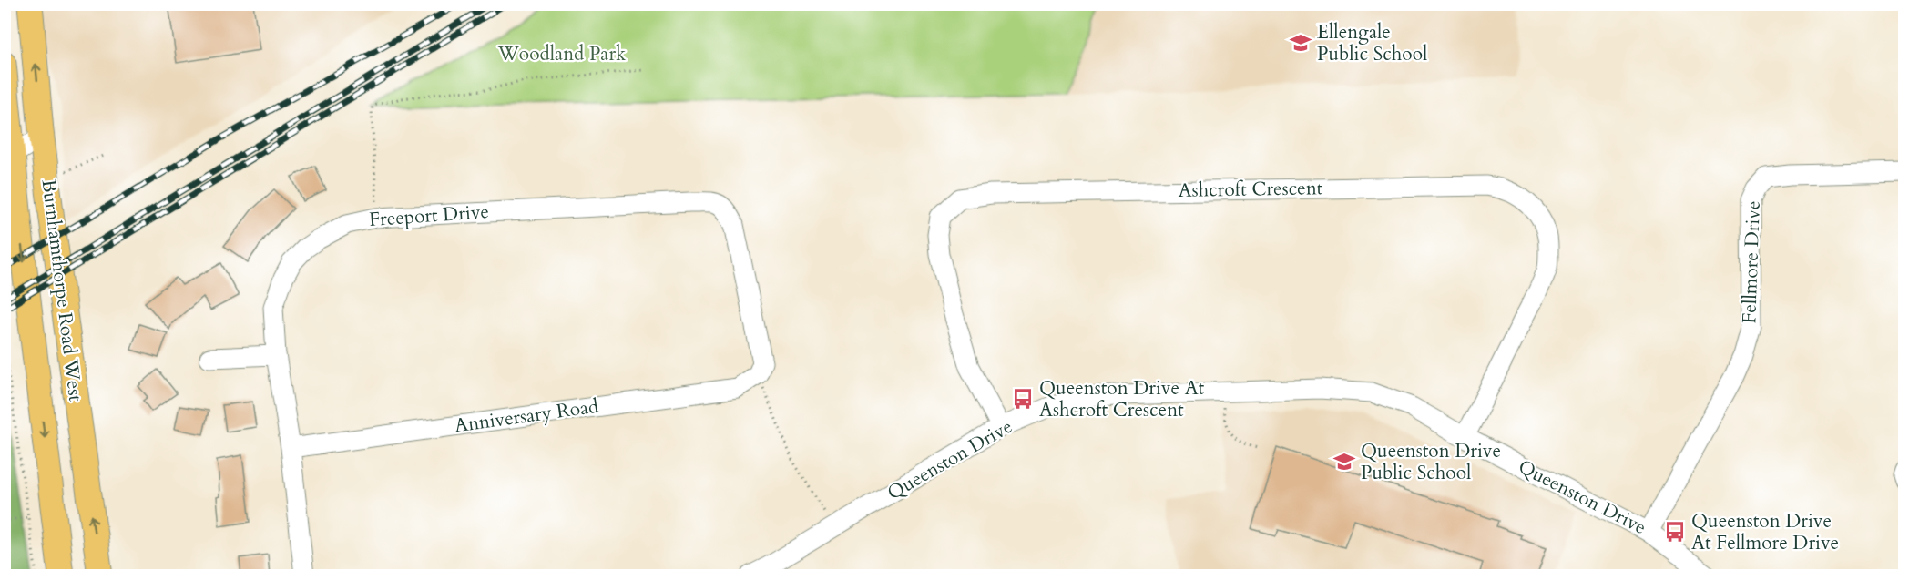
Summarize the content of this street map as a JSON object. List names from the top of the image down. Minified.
{"streets":{"main road":["Burnhamthorpe Road West"],"street":["Ashcroft Crescent","Freeport Drive","Fellmore Drive","Anniversary Road","Queenston Drive"]},"crossings":[["Ashcroft Crescent","Queenston Drive"],["Freeport Drive","Anniversary Road"],["Fellmore Drive","Queenston Drive"]],"parks":["Woodland Park"],"places":{"school or university":["Ellengale Public School","Queenston Drive Public School"],"bus stop":["Queenston Drive At Ashcroft Crescent","Queenston Drive At Fellmore Drive"]}}
